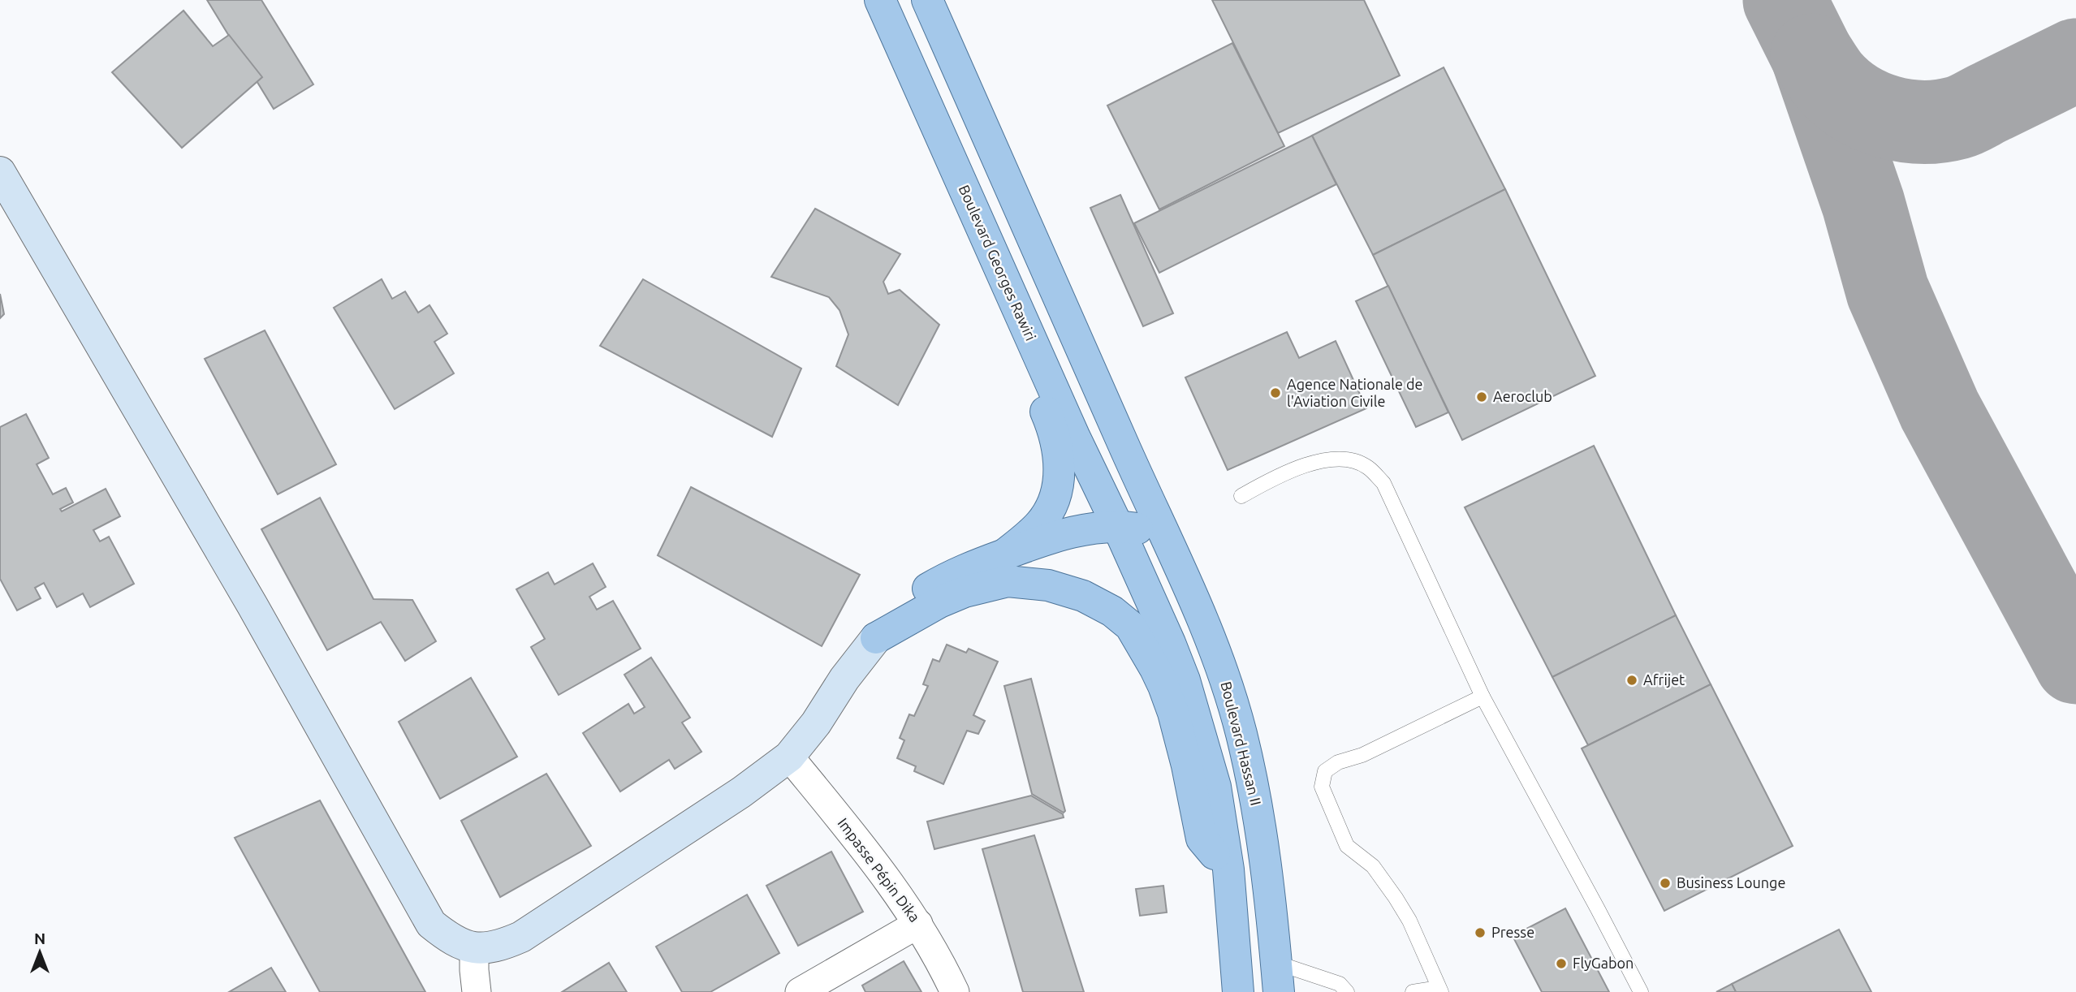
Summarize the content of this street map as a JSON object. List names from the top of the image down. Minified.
{"streets":{"main road":["Boulevard Georges Rawiri","Boulevard Hassan II"],"street":["Impasse Pépin Dika"]},"places":["Agence Nationale de l'Aviation Civile","Aeroclub","Afrijet","Business Lounge","Presse","FlyGabon"],"north":"top"}
